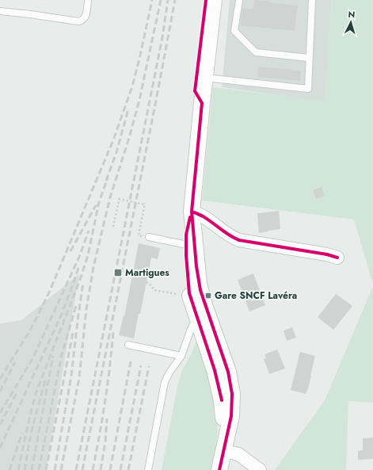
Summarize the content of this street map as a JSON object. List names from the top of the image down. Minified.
{"places":{"transit":["Martigues","Gare SNCF Lavéra"]},"north":"top"}
